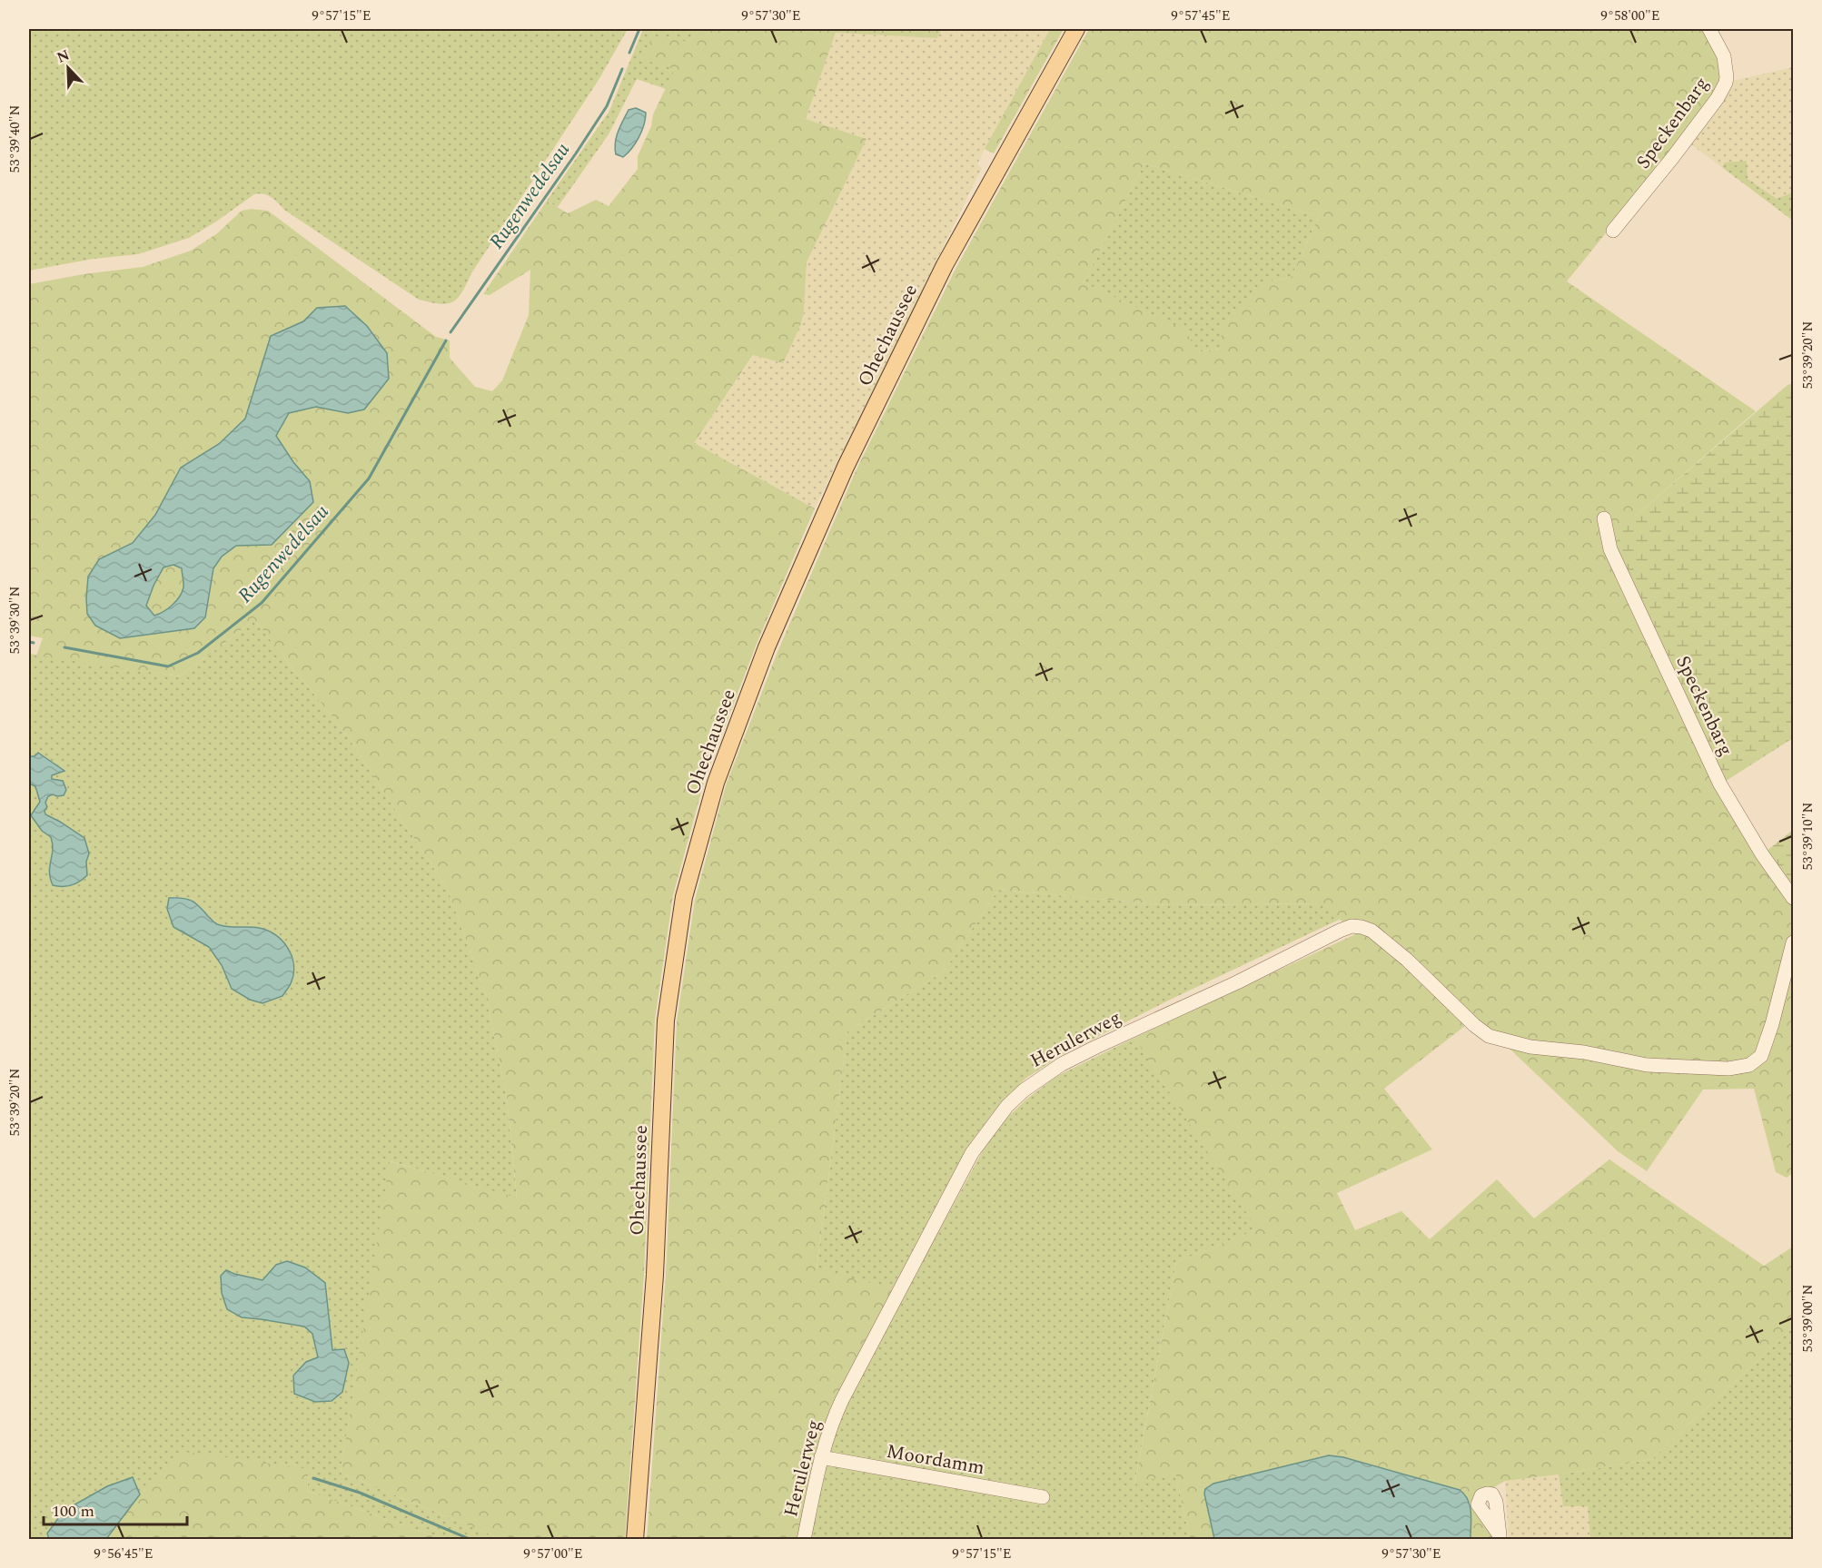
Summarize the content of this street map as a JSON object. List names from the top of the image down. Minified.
{"streets":{"main road":["Ohechaussee"],"street":["Speckenbarg","Herulerweg","Moordamm"]},"crossings":[["Herulerweg","Moordamm"]],"water":["Rugenwedelsau"],"scale_bar":"100 m","north":"top left","coordinates":["9°57'15\"E","9°57'30\"E","9°57'45\"E","9°58'00\"E","53°39'40\"N","53°39'20\"N","53°39'30\"N","53°39'10\"N","53°39'00\"N","9°56'45\"E","9°57'00\"E"]}
